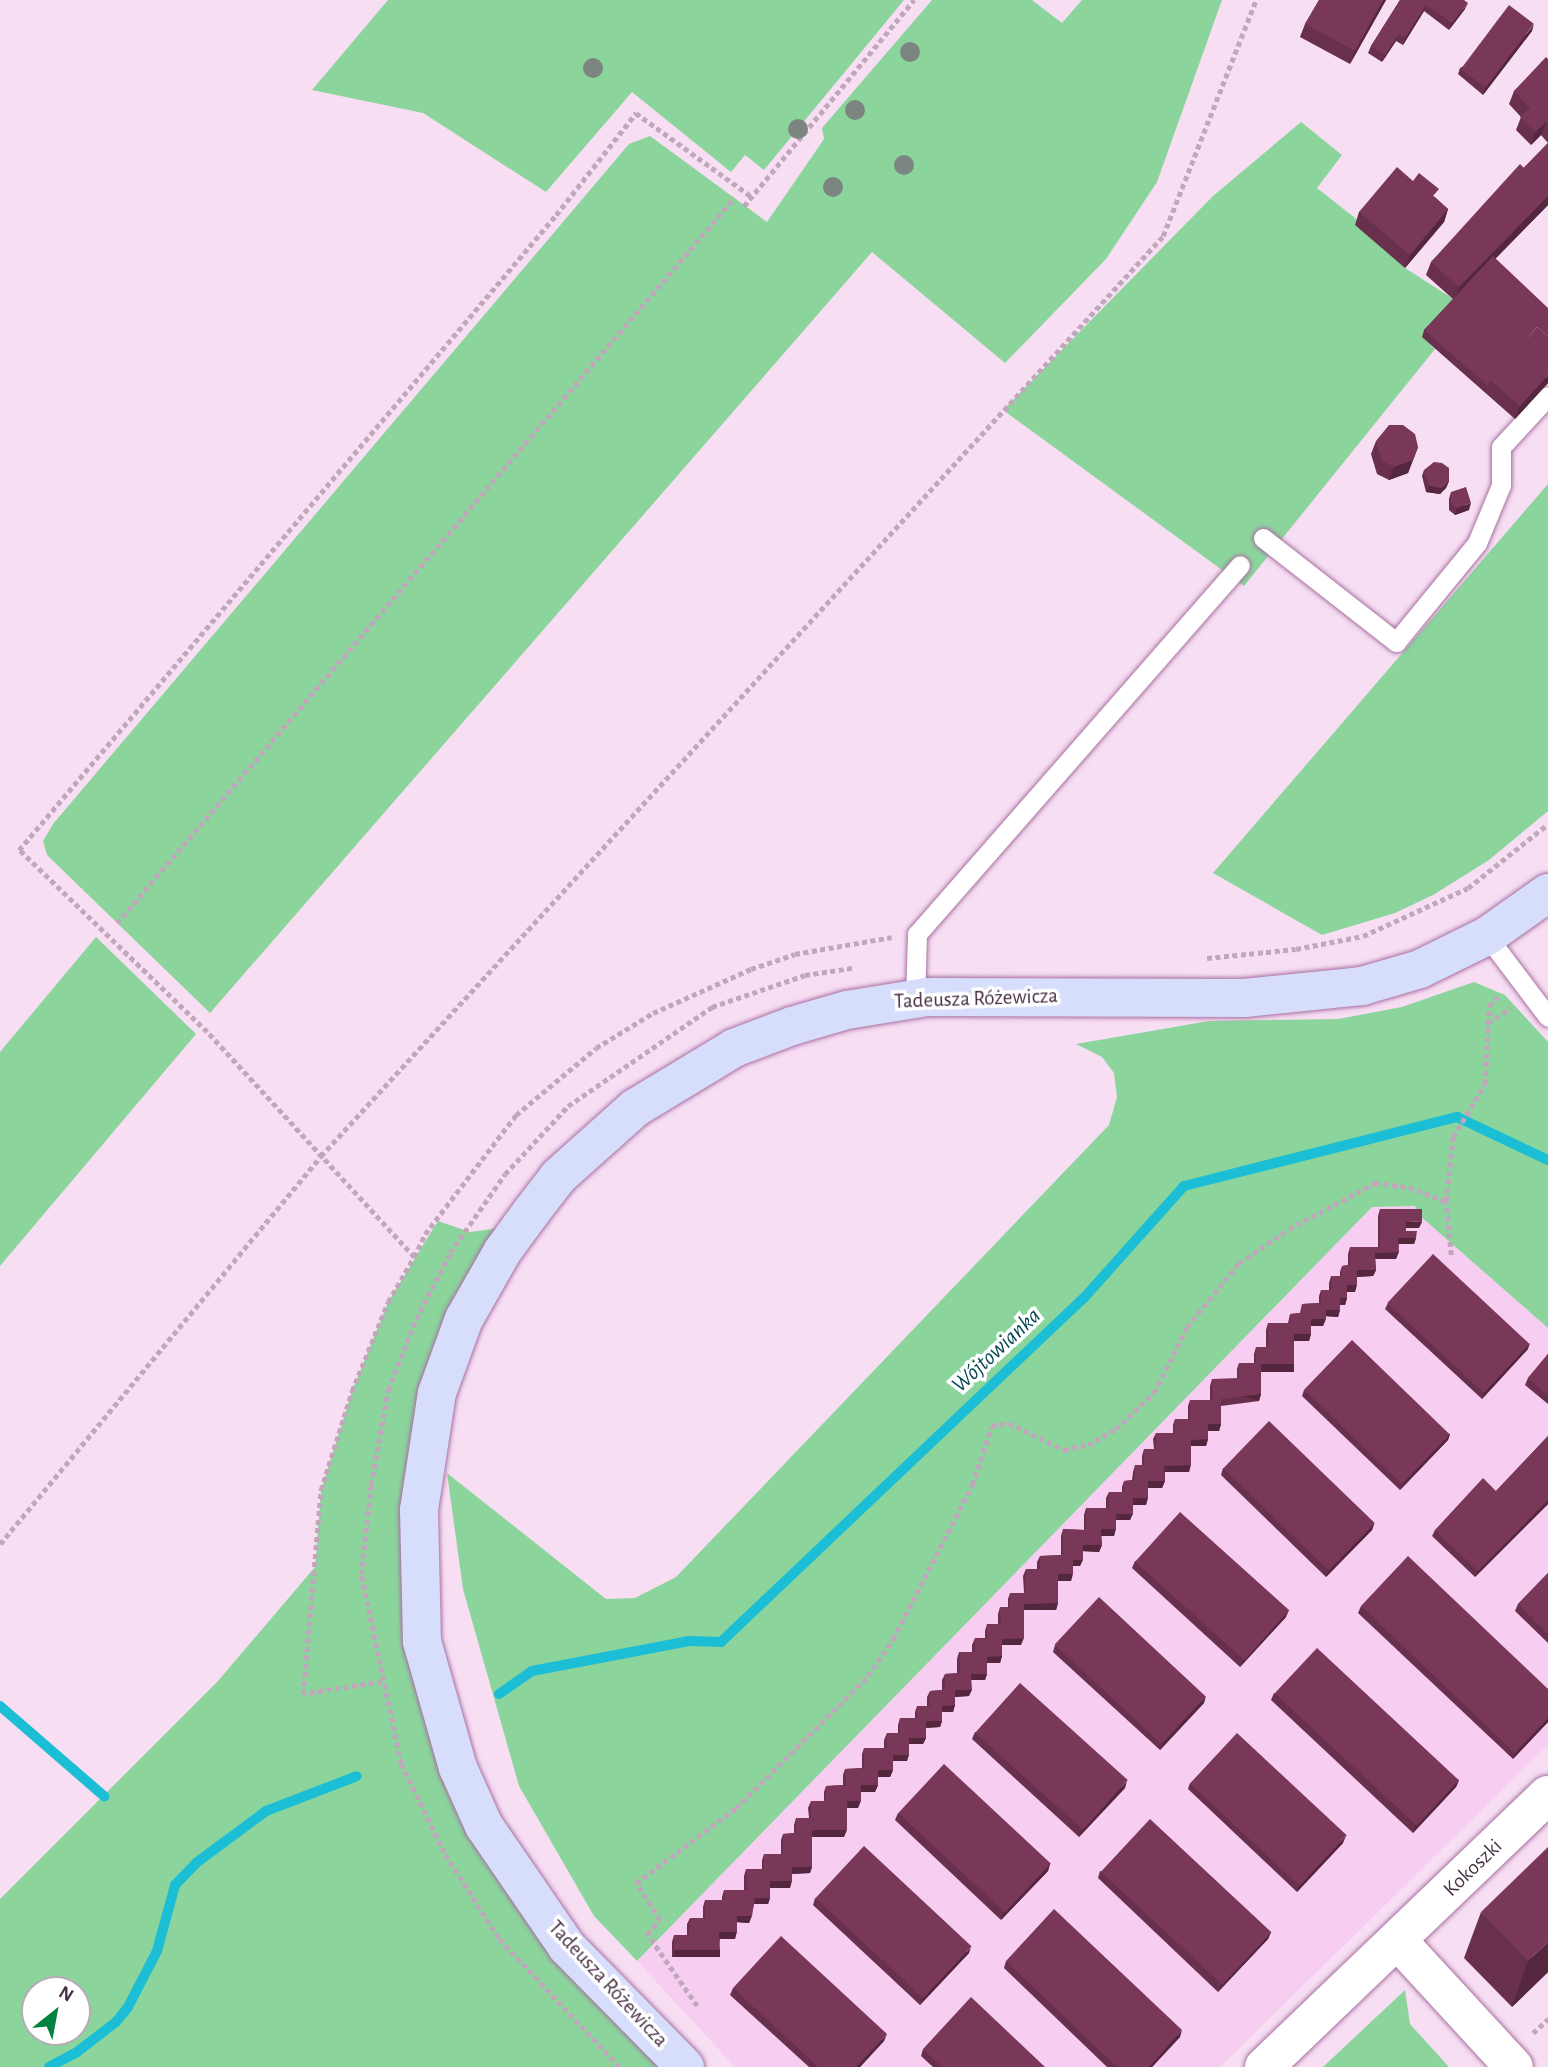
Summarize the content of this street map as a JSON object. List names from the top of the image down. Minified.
{"streets":{"street":["Tadeusza Różewicza","Kokoszki"]},"water":["Wójtowianka"],"north":"top right"}
